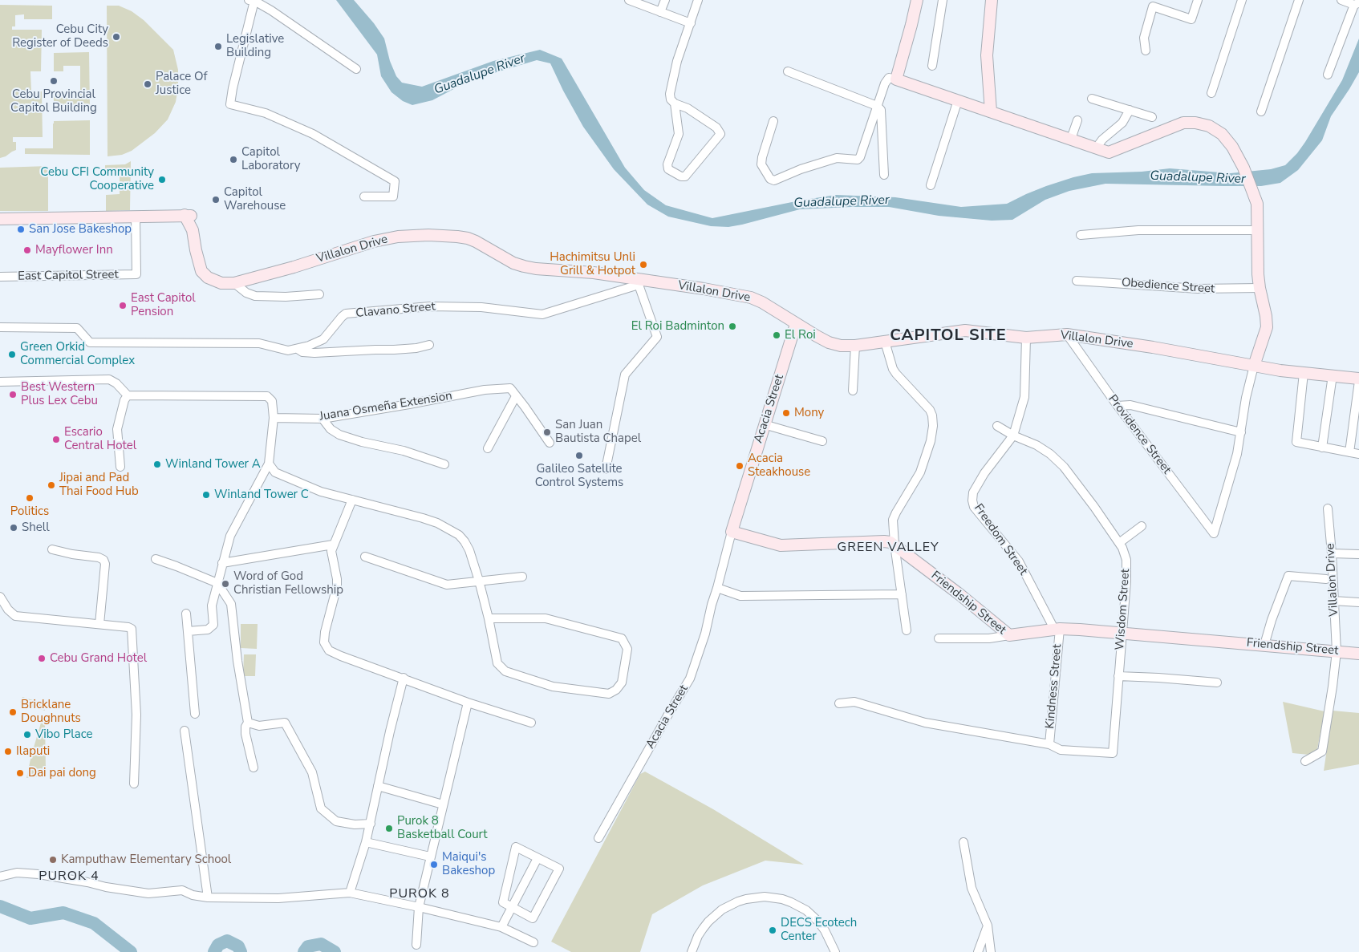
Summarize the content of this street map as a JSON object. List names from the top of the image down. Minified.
{"streets":{"street":["Villalon Drive","East Capitol Street","Obedience Street","Clavano Street","Juana Osmeña Extension","Acacia Street","Providence Street","Freedom Street","Friendship Street","Wisdom Street","Kindness Street"]},"crossings":[["Villalon Drive","East Capitol Street"],["Villalon Drive","Clavano Street"],["Villalon Drive","Acacia Street"],["Villalon Drive","Providence Street"],["Villalon Drive","Freedom Street"],["Villalon Drive","Friendship Street"],["Acacia Street","Friendship Street"],["Freedom Street","Friendship Street"],["Freedom Street","Wisdom Street"],["Freedom Street","Kindness Street"],["Friendship Street","Wisdom Street"],["Friendship Street","Kindness Street"],["Wisdom Street","Kindness Street"]],"districts":["CAPITOL SITE","GREEN VALLEY","PUROK 4","PUROK 8"],"water":["Guadalupe River"],"places":["Cebu City Register of Deeds","Legislative Building","Cebu Provincial Capitol Building","Palace Of Justice","Capitol Laboratory","Cebu CFI Community Cooperative","Capitol Warehouse","San Jose Bakeshop","Mayflower Inn","Hachimitsu Unli Grill & Hotpot","East Capitol Pension","El Roi Badminton","El Roi","Green Orkid Commercial Complex","Best Western Plus Lex Cebu","Mony","San Juan Bautista Chapel","Escario Central Hotel","Galileo Satellite Control Systems","Winland Tower A","Acacia Steakhouse","Jipai and Pad Thai Food Hub","Winland Tower C","Politics","Shell","Word of God Christian Fellowship","Cebu Grand Hotel","Bricklane Doughnuts","Vibo Place","Ilaputi","Dai pai dong","Purok 8 Basketball Court","Kamputhaw Elementary School","Maiqui's Bakeshop","DECS Ecotech Center"]}
